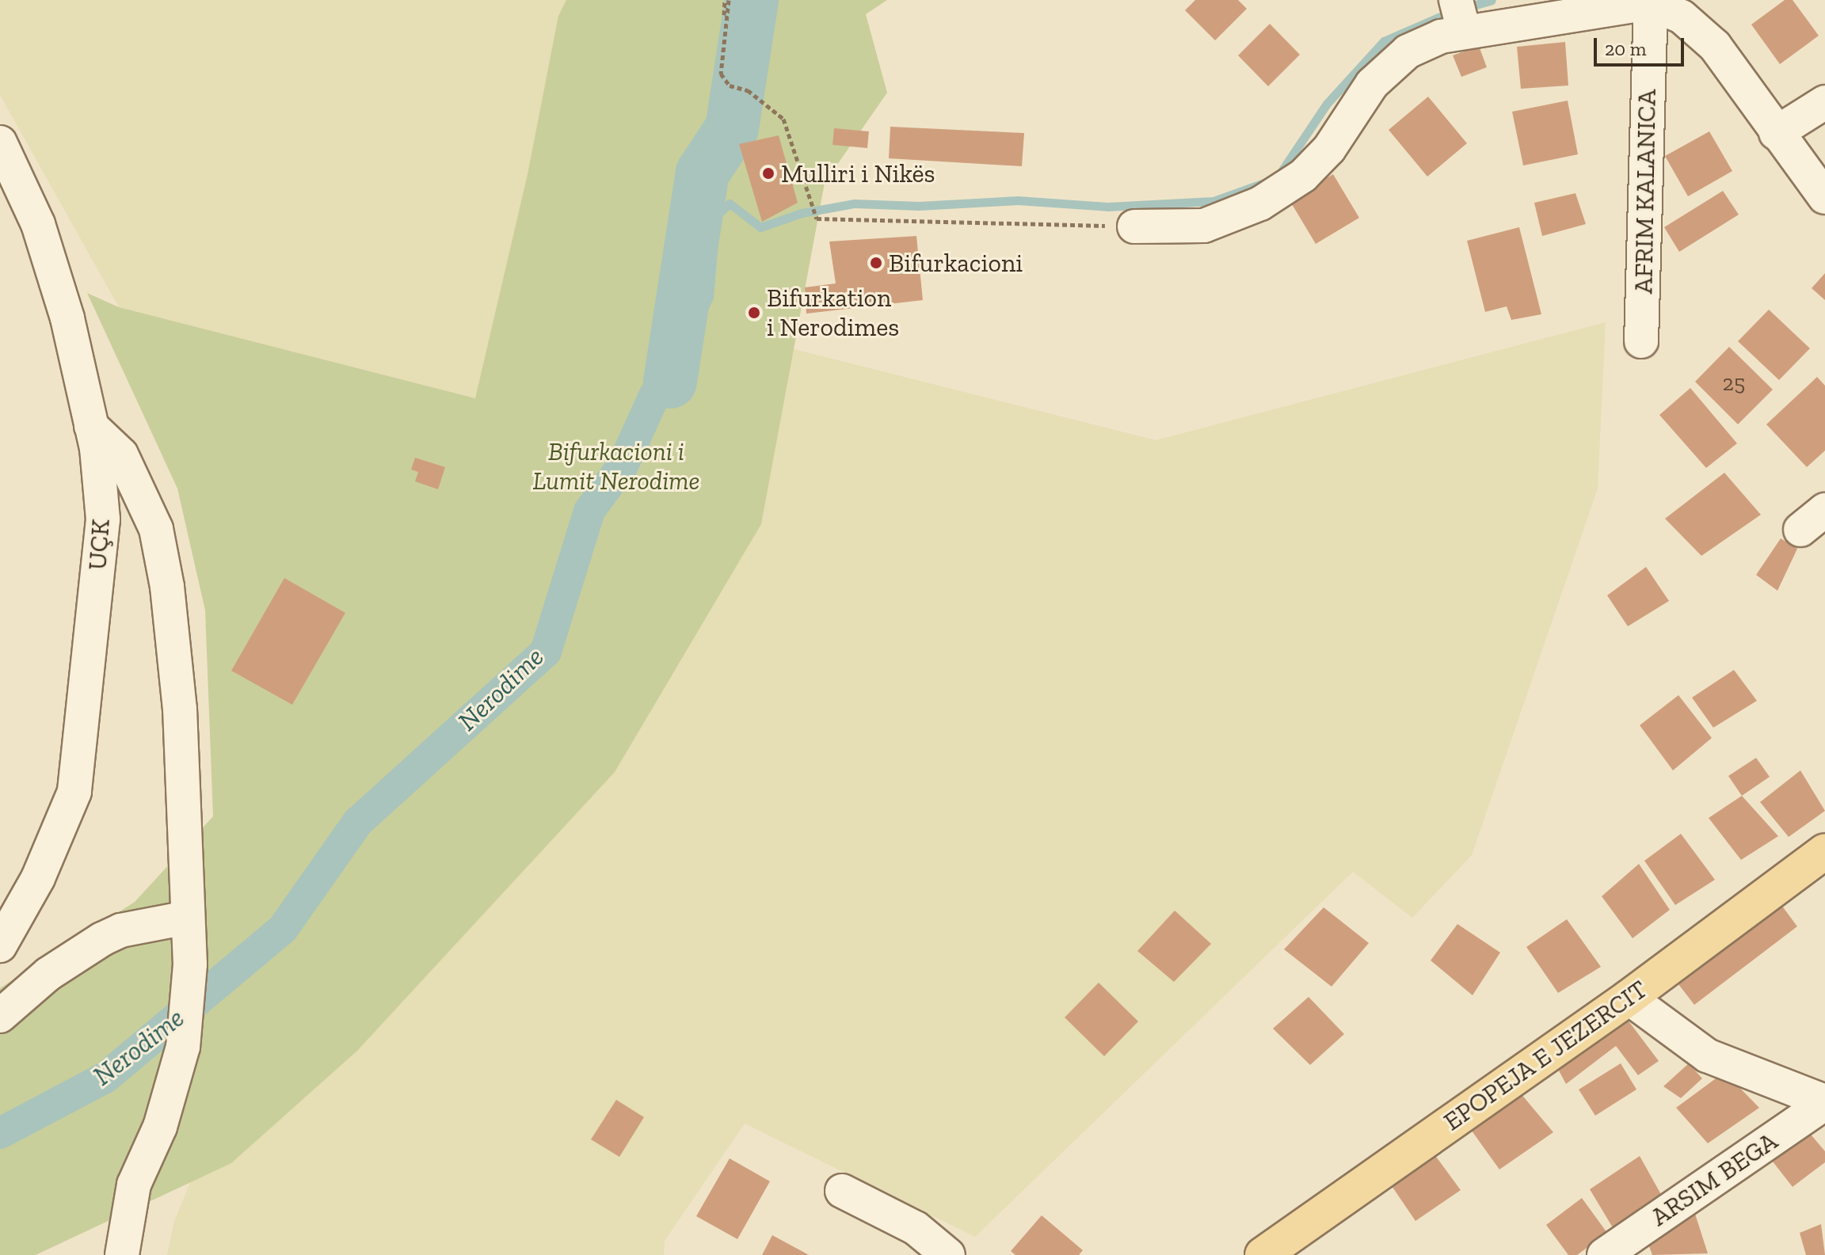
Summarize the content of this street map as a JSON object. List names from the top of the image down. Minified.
{"streets":{"main road":["EPOPEJA E JEZERCIT"],"street":["AFRIM KALANICA","UÇK","ARSIM BEGA"]},"crossings":[["EPOPEJA E JEZERCIT","ARSIM BEGA"]],"water":["Nerodime"],"parks":["Bifurkacioni i Lumit Nerodime"],"places":["Mulliri i Nikës","Bifurkacioni","Bifurkation i Nerodimes"],"house_numbers":["25"],"scale_bar":"20 m"}
